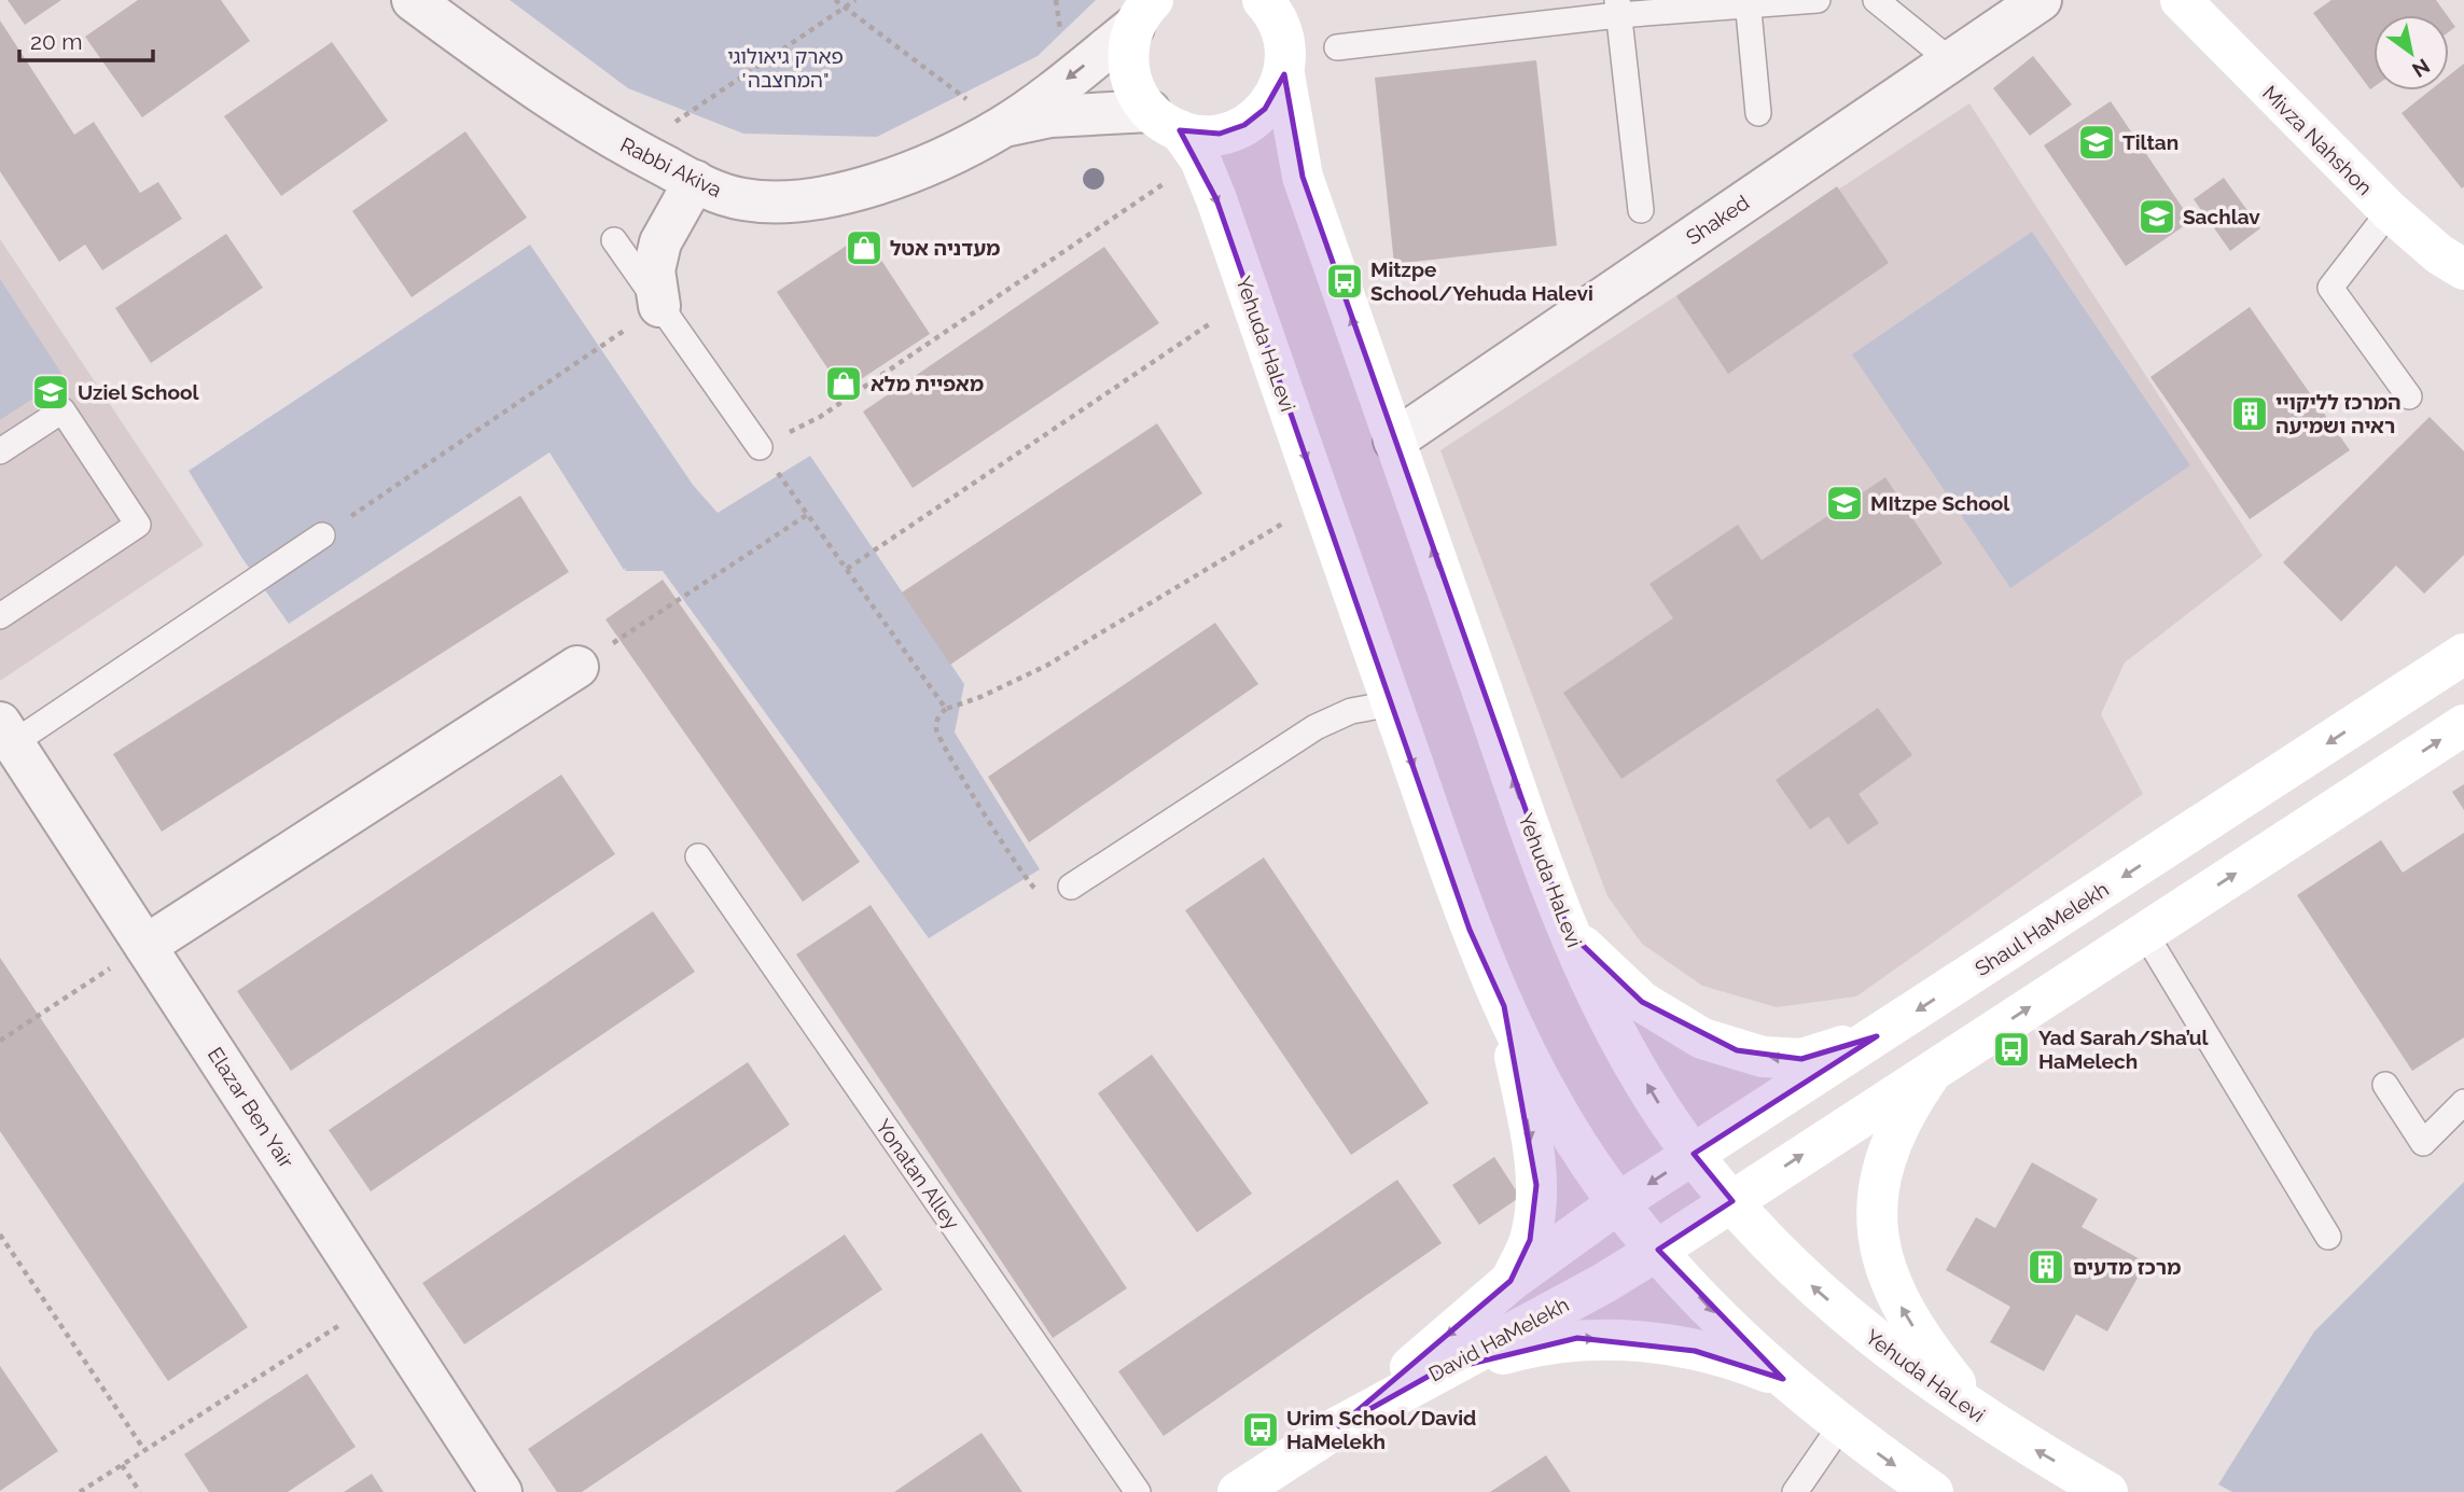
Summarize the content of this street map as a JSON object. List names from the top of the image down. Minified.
{"streets":{"main road":["Mivza Nahshon","Yehuda HaLevi","Shaul HaMelekh","David HaMelekh"],"street":["Rabbi Akiva","Shaked","Elazar Ben Yair"],"lane":["Yonatan Alley"]},"crossings":[["Rabbi Akiva","Yehuda HaLevi"],["Shaked","Yehuda HaLevi"],["Yehuda HaLevi","Shaul HaMelekh"],["Yehuda HaLevi","David HaMelekh"],["Shaul HaMelekh","David HaMelekh"]],"parks":["פארק גיאולוגי \"המחצבה\""],"places":{"school or university":["Tiltan","Sachlav","Uziel School","MItzpe School"],"shop":["מעדניה אטל","מאפיית מלא"],"bus stop":["Mitzpe School/Yehuda Halevi","Yad Sarah/Sha’ul HaMelech","Urim School/David HaMelekh"],"building":["המרכז לליקויי ראיה ושמיעה","מרכז מדעים"]},"scale_bar":"20 m","north":"bottom right"}
